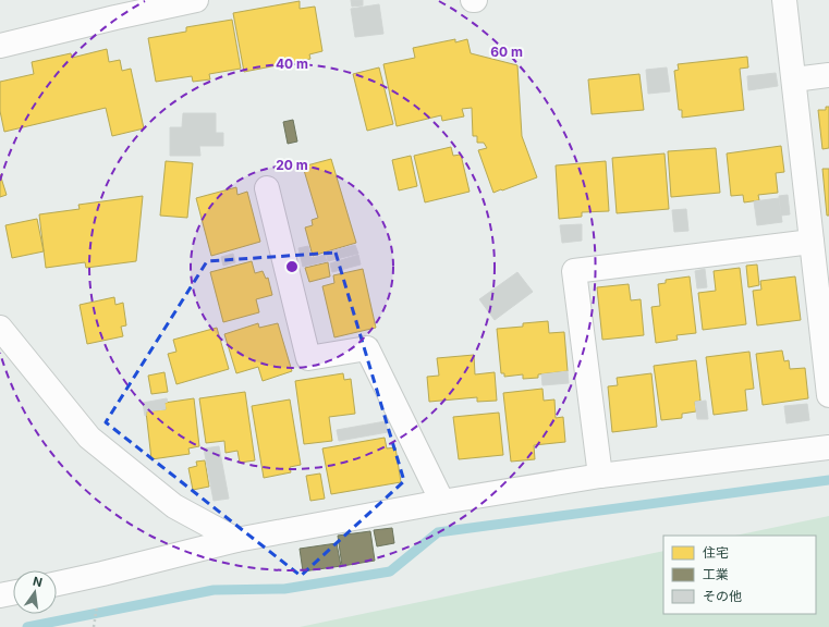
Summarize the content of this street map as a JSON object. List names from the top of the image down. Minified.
{"legend":["住宅","工業","その他"],"north":"top","rings":["60 m","40 m","20 m"]}
